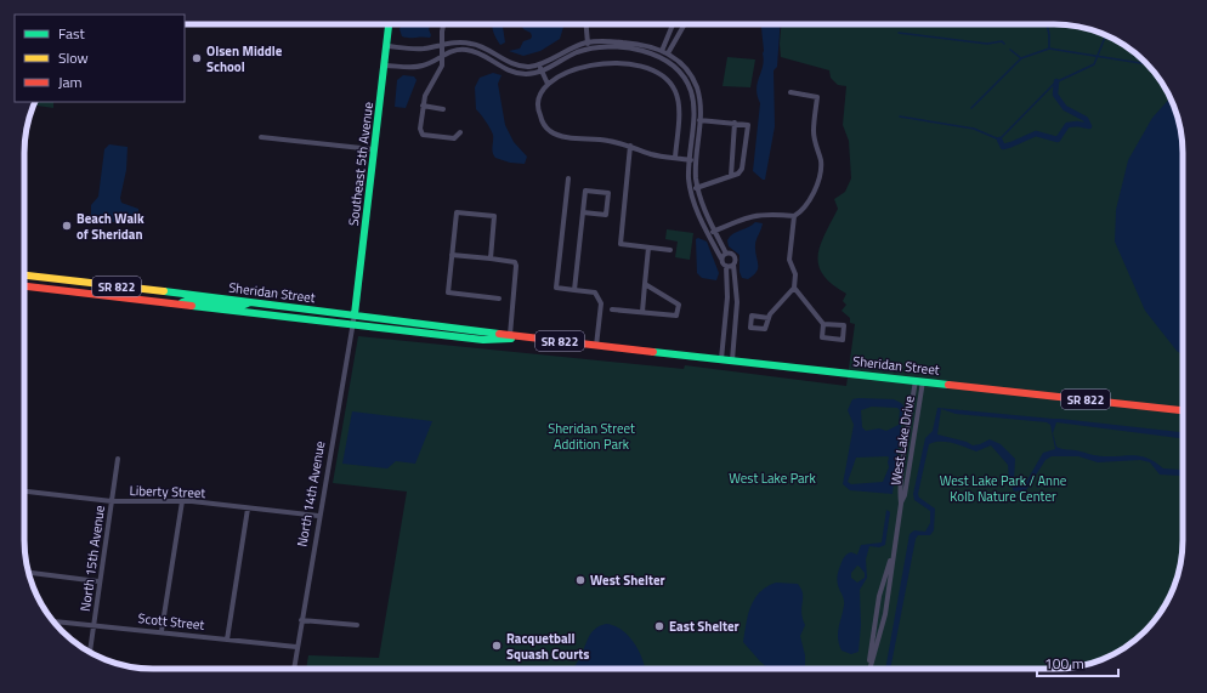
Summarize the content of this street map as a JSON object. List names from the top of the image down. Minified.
{"streets":{"main road":["Southeast 5th Avenue","SR 822","Sheridan Street"],"street":["West Lake Drive","Liberty Street","North 14th Avenue","North 15th Avenue","Scott Street"]},"crossings":[["Southeast 5th Avenue","Sheridan Street"],["Southeast 5th Avenue","North 14th Avenue"],["Sheridan Street","West Lake Drive"],["Sheridan Street","North 14th Avenue"],["Liberty Street","North 14th Avenue"],["Liberty Street","North 15th Avenue"],["North 14th Avenue","Scott Street"],["North 15th Avenue","Scott Street"]],"parks":["Sheridan Street Addition Park","West Lake Park","West Lake Park / Anne Kolb Nature Center"],"places":["Olsen Middle School","Beach Walk of Sheridan","West Shelter","East Shelter","Racquetball Squash Courts"],"legend":["Fast","Slow","Jam"],"scale_bar":"100 m"}
